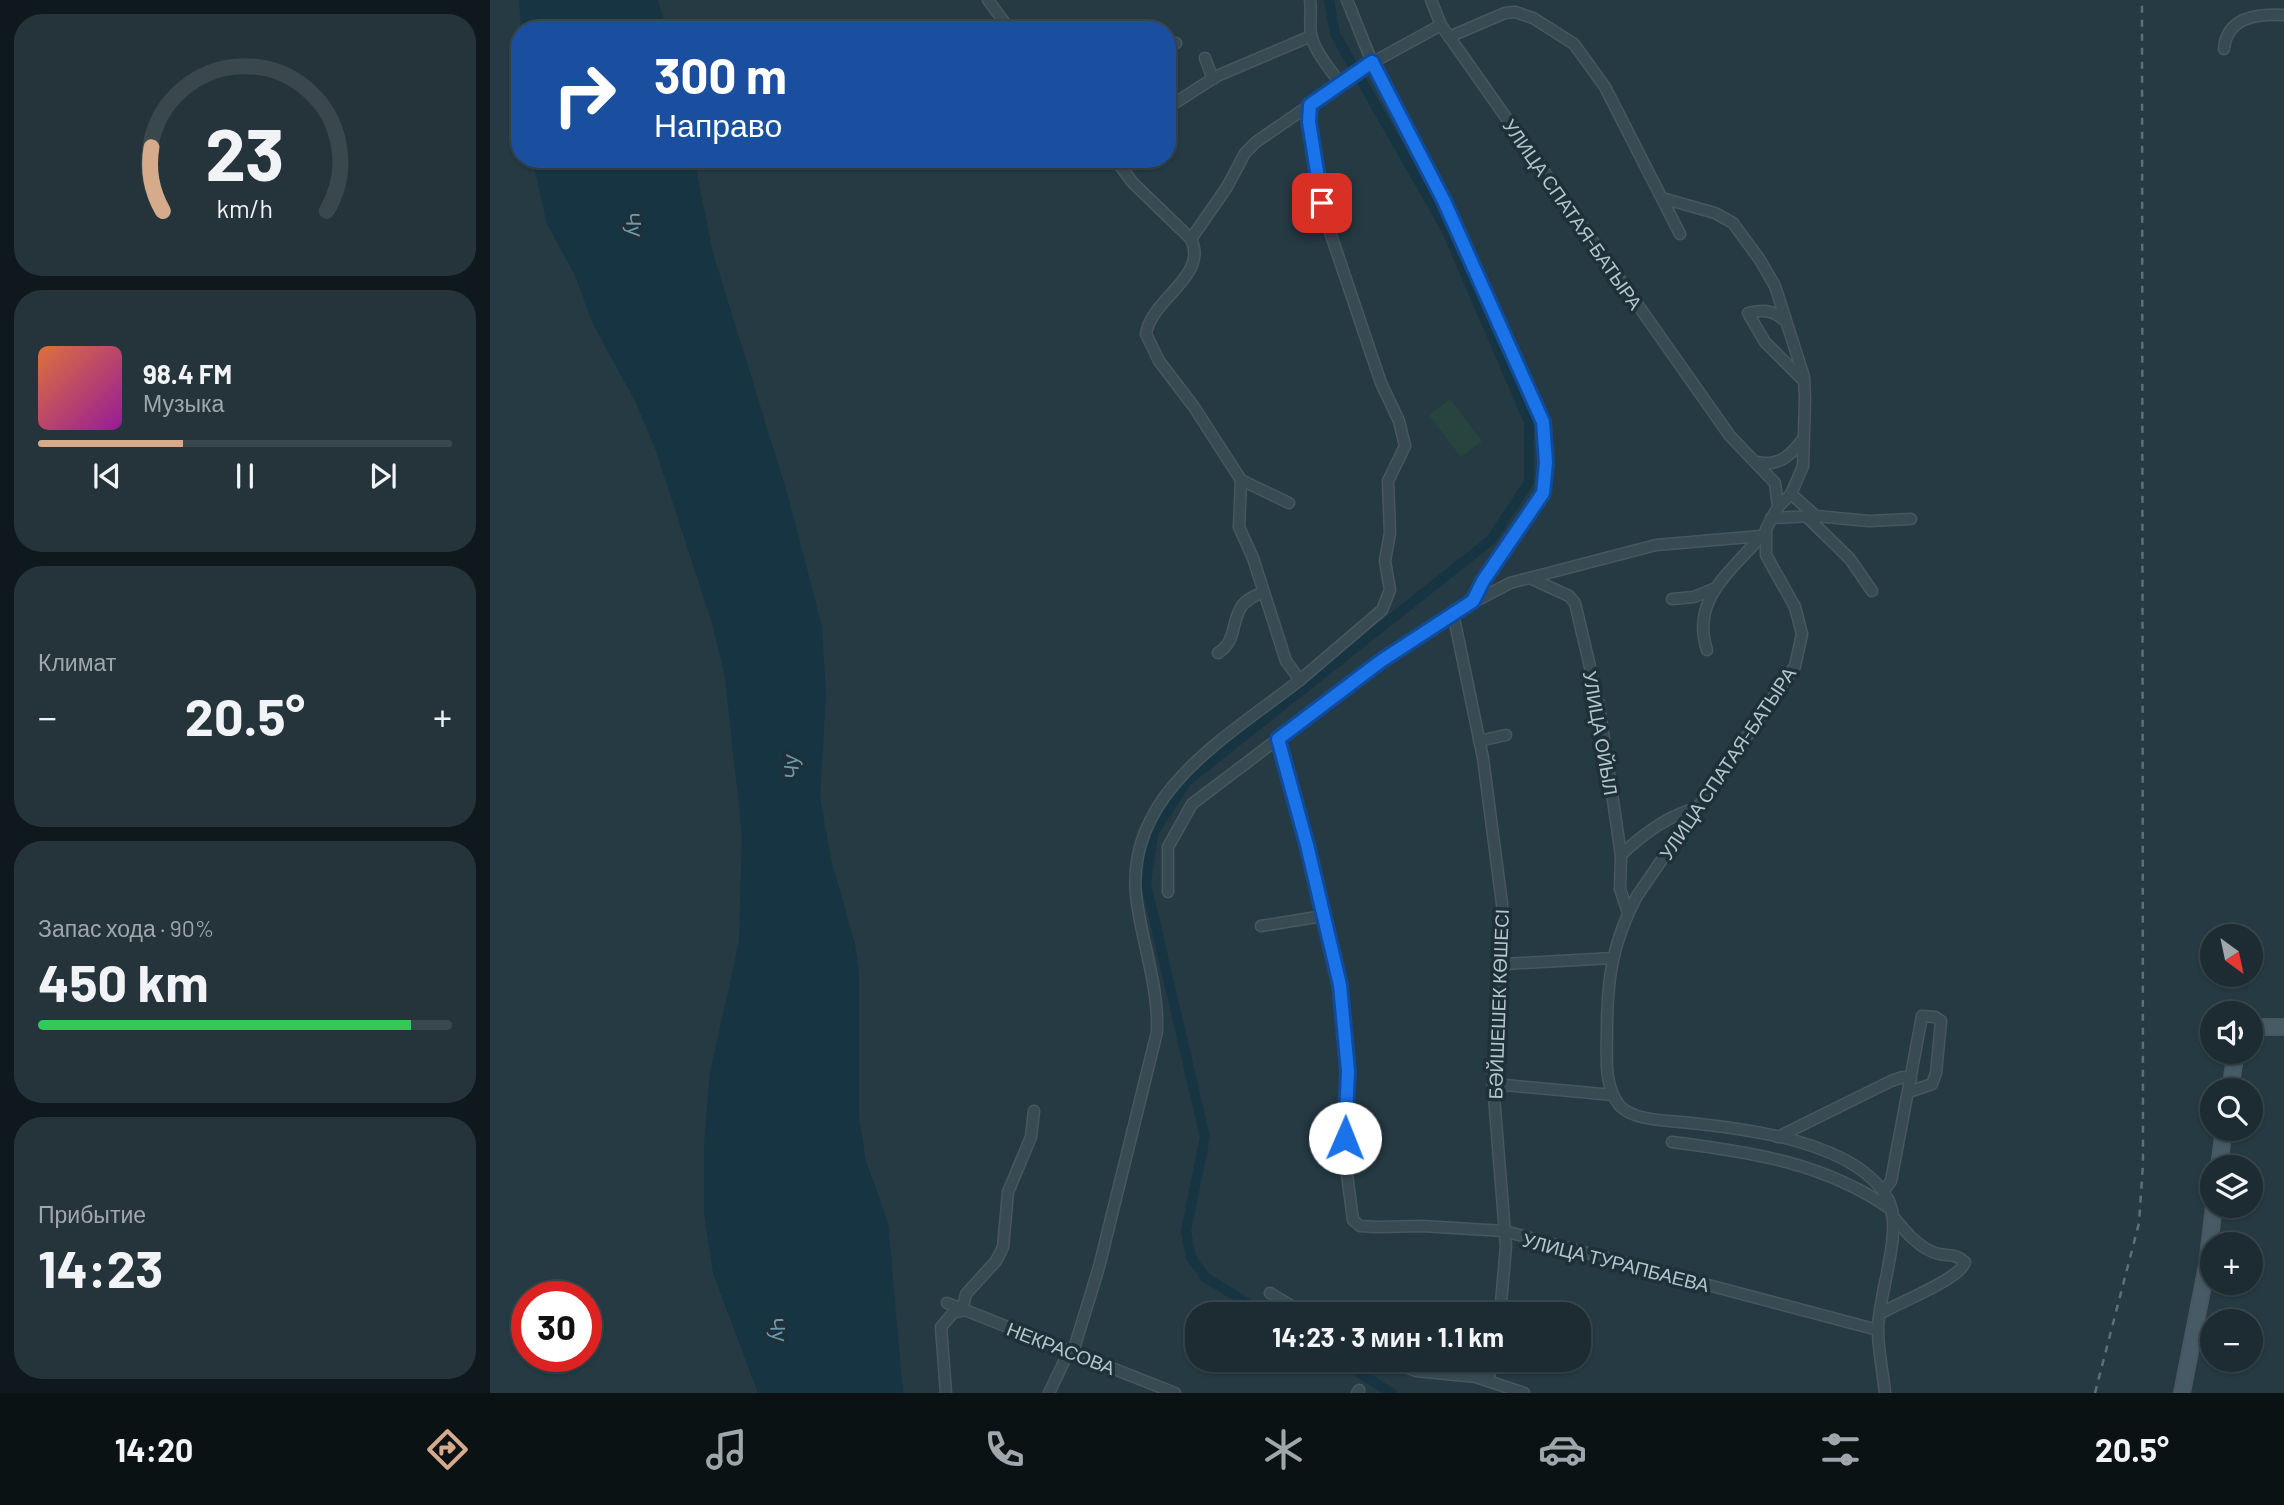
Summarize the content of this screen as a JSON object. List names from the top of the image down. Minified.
{"streets":{"street":["УЛИЦА СПАТАЯ-БАТЫРА","УЛИЦА ОЙЫЛ","БӘЙШЕШЕК КӨШЕСІ","УЛИЦА ТУРАПБАЕВА","НЕКРАСОВА"]},"crossings":[["УЛИЦА СПАТАЯ-БАТЫРА","УЛИЦА ОЙЫЛ"],["БӘЙШЕШЕК КӨШЕСІ","УЛИЦА ТУРАПБАЕВА"]],"water":["Чу"],"north":"bottom right","page":{"turn":["300 m","Направо"],"song":["98.4 FM","Музыка"],"tile":["Климат",["Запас хода · 90%","450 km"],["Прибытие","14:23"]],"heat":["−","20.5°","+"],"map_buttons":["+","−"],"limit":"30","trip":"14:23 · 3 мин · 1.1 km","tabs":["14:20","20.5°"],"gauge":["23","km/h"]}}
